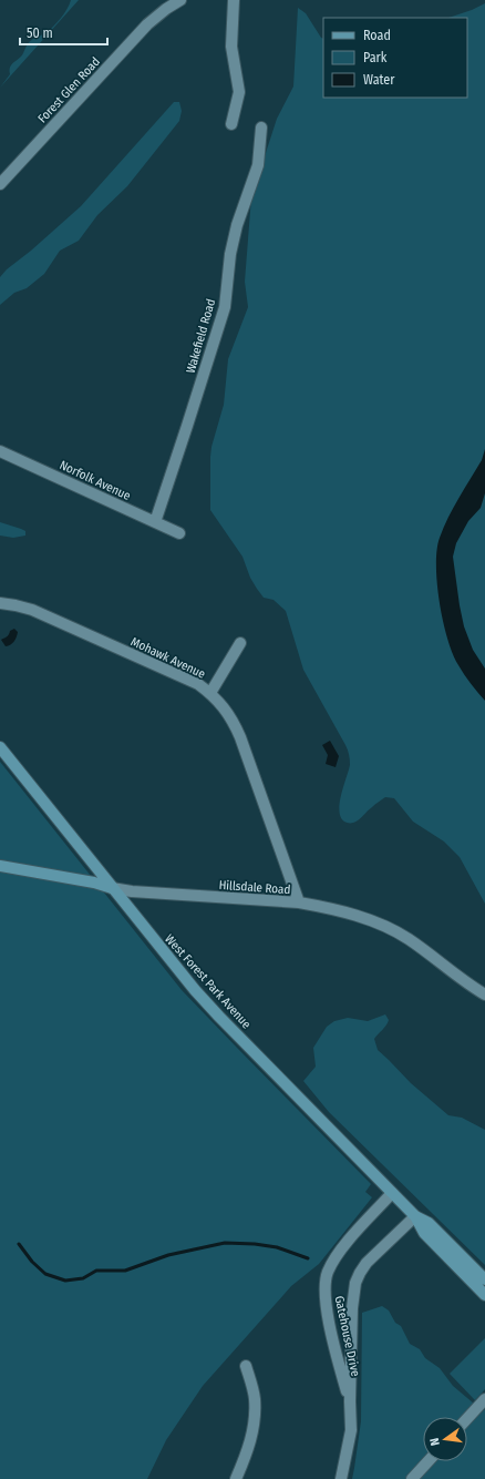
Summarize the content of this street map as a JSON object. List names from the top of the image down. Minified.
{"streets":{"main road":["Hillsdale Road","West Forest Park Avenue"],"street":["Forest Glen Road","Wakefield Road","Norfolk Avenue","Mohawk Avenue","Gatehouse Drive"]},"crossings":[["Wakefield Road","Norfolk Avenue"],["Mohawk Avenue","Hillsdale Road"],["Hillsdale Road","West Forest Park Avenue"],["West Forest Park Avenue","Gatehouse Drive"]],"legend":["Road","Park","Water"],"scale_bar":"50 m","north":"left"}
